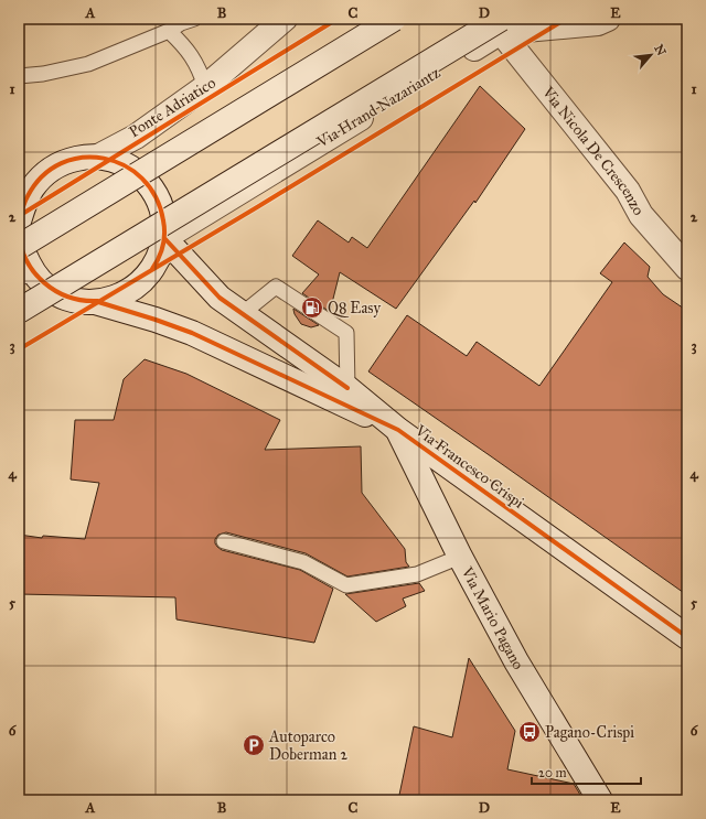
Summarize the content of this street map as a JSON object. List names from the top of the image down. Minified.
{"streets":{"main road":["Via Hrand Nazariantz","Via Nicola De Crescenzo","Via Francesco Crispi","Via Mario Pagano"],"cycle path":["Ponte Adriatico"]},"crossings":[["Via Hrand Nazariantz","Via Nicola De Crescenzo"],["Via Hrand Nazariantz","Via Francesco Crispi"],["Via Francesco Crispi","Via Mario Pagano"]],"places":{"fuel station":["Q8 Easy"],"bus stop":["Pagano-Crispi"],"parking":["Autoparco Doberman 2"]},"scale_bar":"20 m","north":"top right","grid":{"columns":["A","B","C","D","E"],"rows":["1","2","3","4","5","6"]}}
